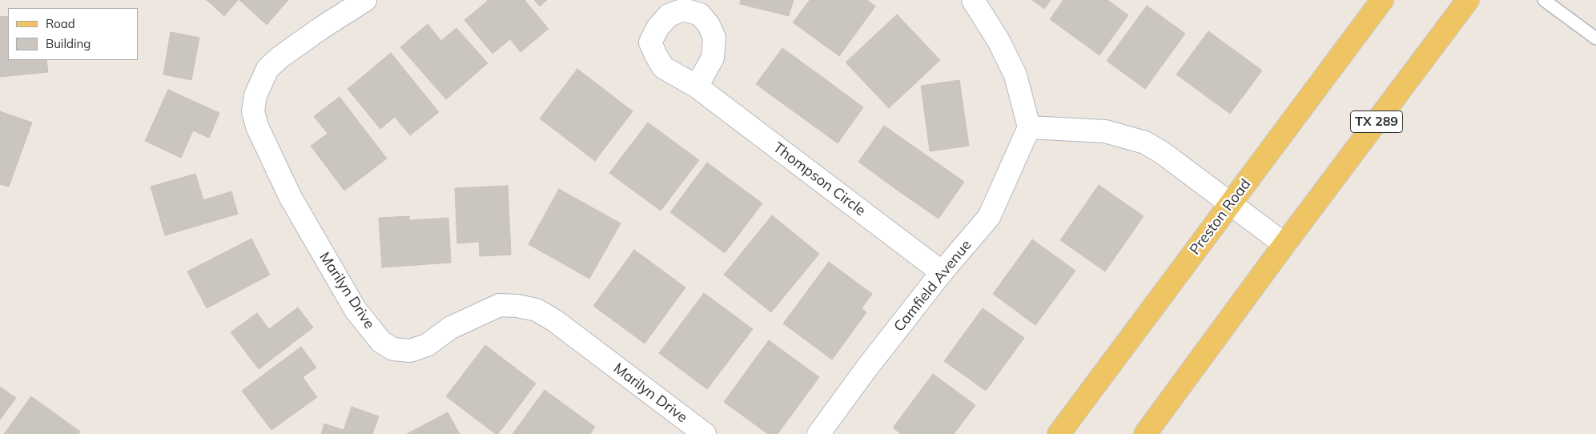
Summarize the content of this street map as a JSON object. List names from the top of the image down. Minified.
{"streets":{"main road":["TX 289","Preston Road"],"street":["Thompson Circle","Camfield Avenue","Marilyn Drive"]},"crossings":[["Thompson Circle","Camfield Avenue"]],"legend":["Road","Building"]}
